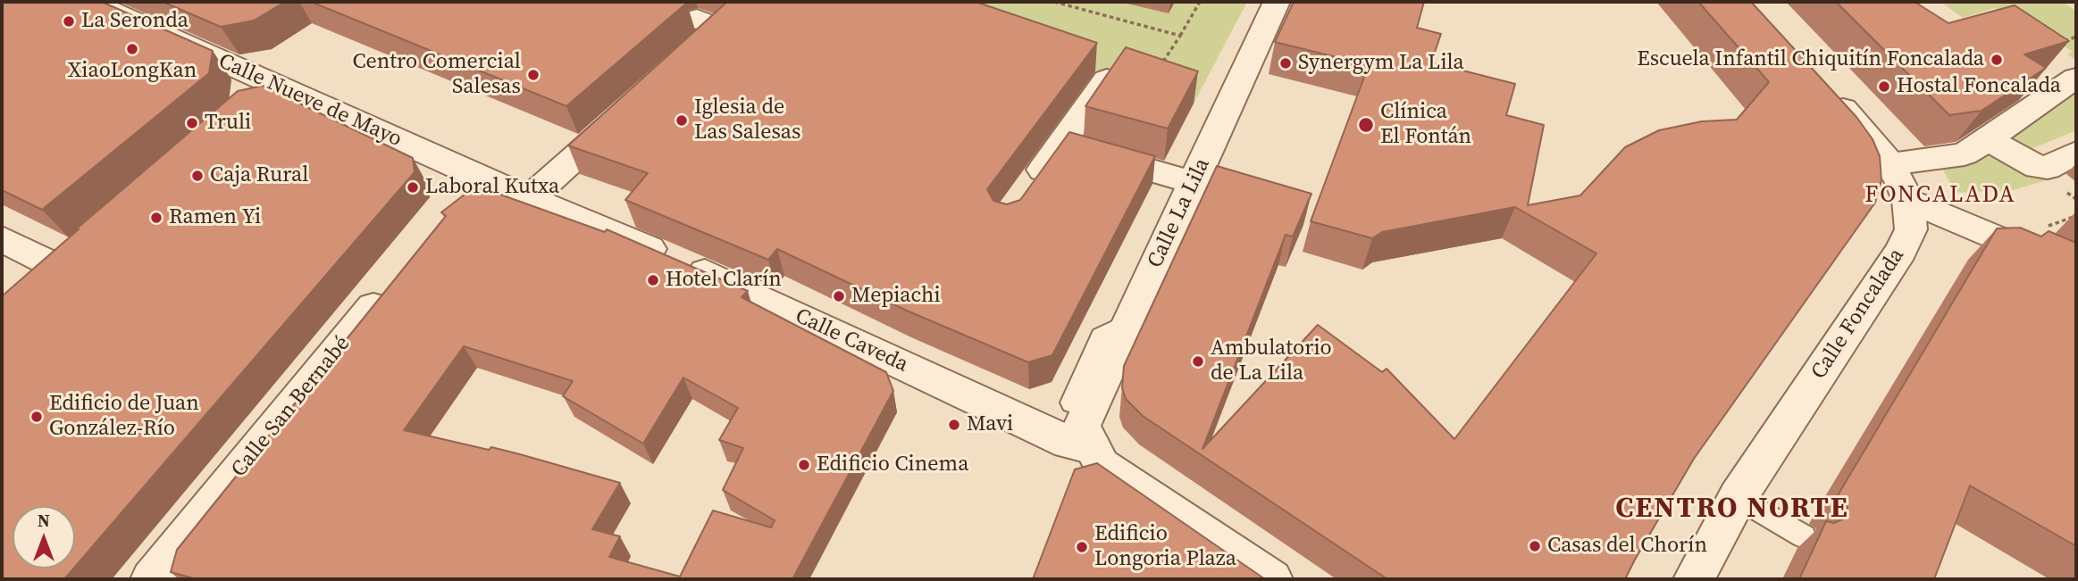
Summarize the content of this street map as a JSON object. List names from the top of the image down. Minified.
{"streets":{"street":["Calle Nueve de Mayo","Calle La Lila","Calle Foncalada","Calle Caveda","Calle San Bernabé"]},"crossings":[["Calle Nueve de Mayo","Calle Caveda"],["Calle La Lila","Calle Caveda"]],"districts":["FONCALADA","CENTRO NORTE"],"places":["La Seronda","XiaoLongKan","Escuela Infantil Chiquitín Foncalada","Synergym La Lila","Centro Comercial Salesas","Hostal Foncalada","Iglesia de Las Salesas","Truli","Clínica El Fontán","Caja Rural","Laboral Kutxa","Ramen Yi","Hotel Clarín","Mepiachi","Ambulatorio de La Lila","Edificio de Juan González-Río","Mavi","Edificio Cinema","Casas del Chorín","Edificio Longoria Plaza"],"north":"top"}
